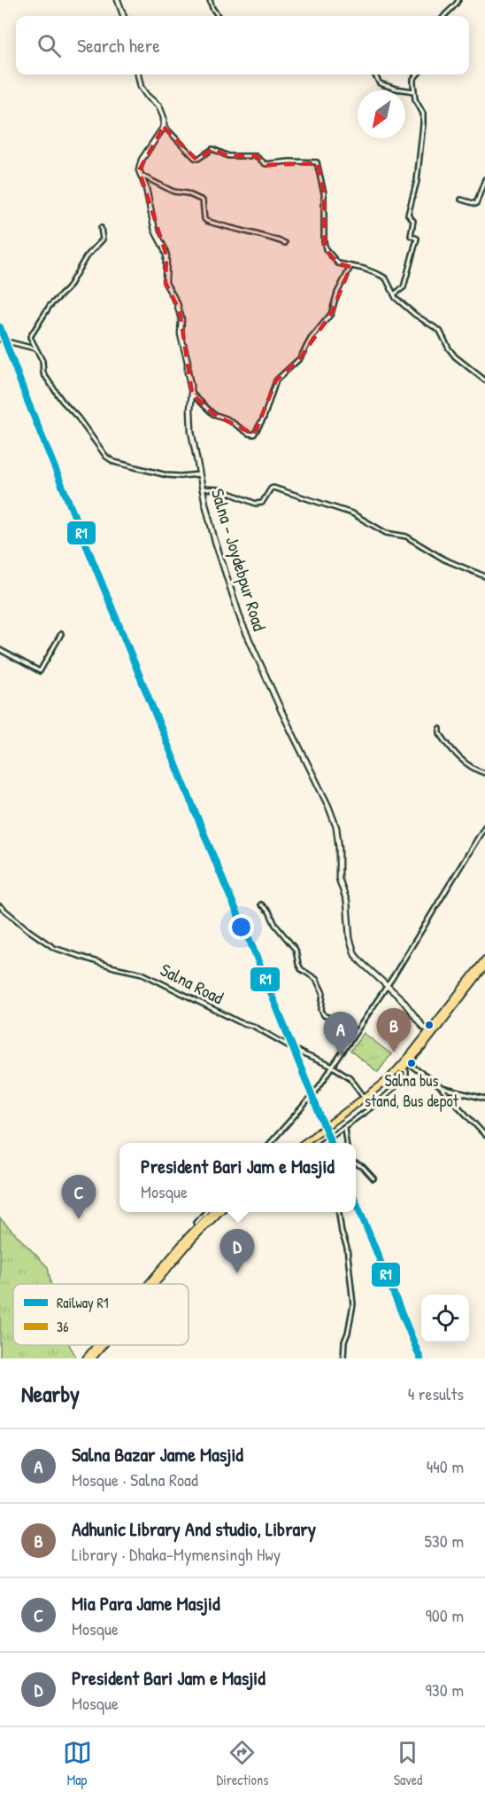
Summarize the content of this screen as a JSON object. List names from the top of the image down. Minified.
{"streets":{"main road":["Salna - Joydebpur Road"],"street":["Salna Road"]},"places":["Salna bus stand, Bus depot"],"lines":["rail line R1"],"legend":["Railway R1","36"],"north":"bottom left","page":{"search":"Search here","pins":["B","A","C","D"],"popup":["President Bari Jam e Masjid","Mosque"],"heading":["Nearby","4 results"],"list":[{"mark":"A","name":"Salna Bazar Jame Masjid","note":"Mosque · Salna Road","value":"440 m"},{"mark":"B","name":"Adhunic Library And studio, Library","note":"Library · Dhaka-Mymensingh Hwy","value":"530 m"},{"mark":"C","name":"Mia Para Jame Masjid","note":"Mosque","value":"900 m"},{"mark":"D","name":"President Bari Jam e Masjid","note":"Mosque","value":"930 m"}],"nav":["Map","Directions","Saved"]}}
